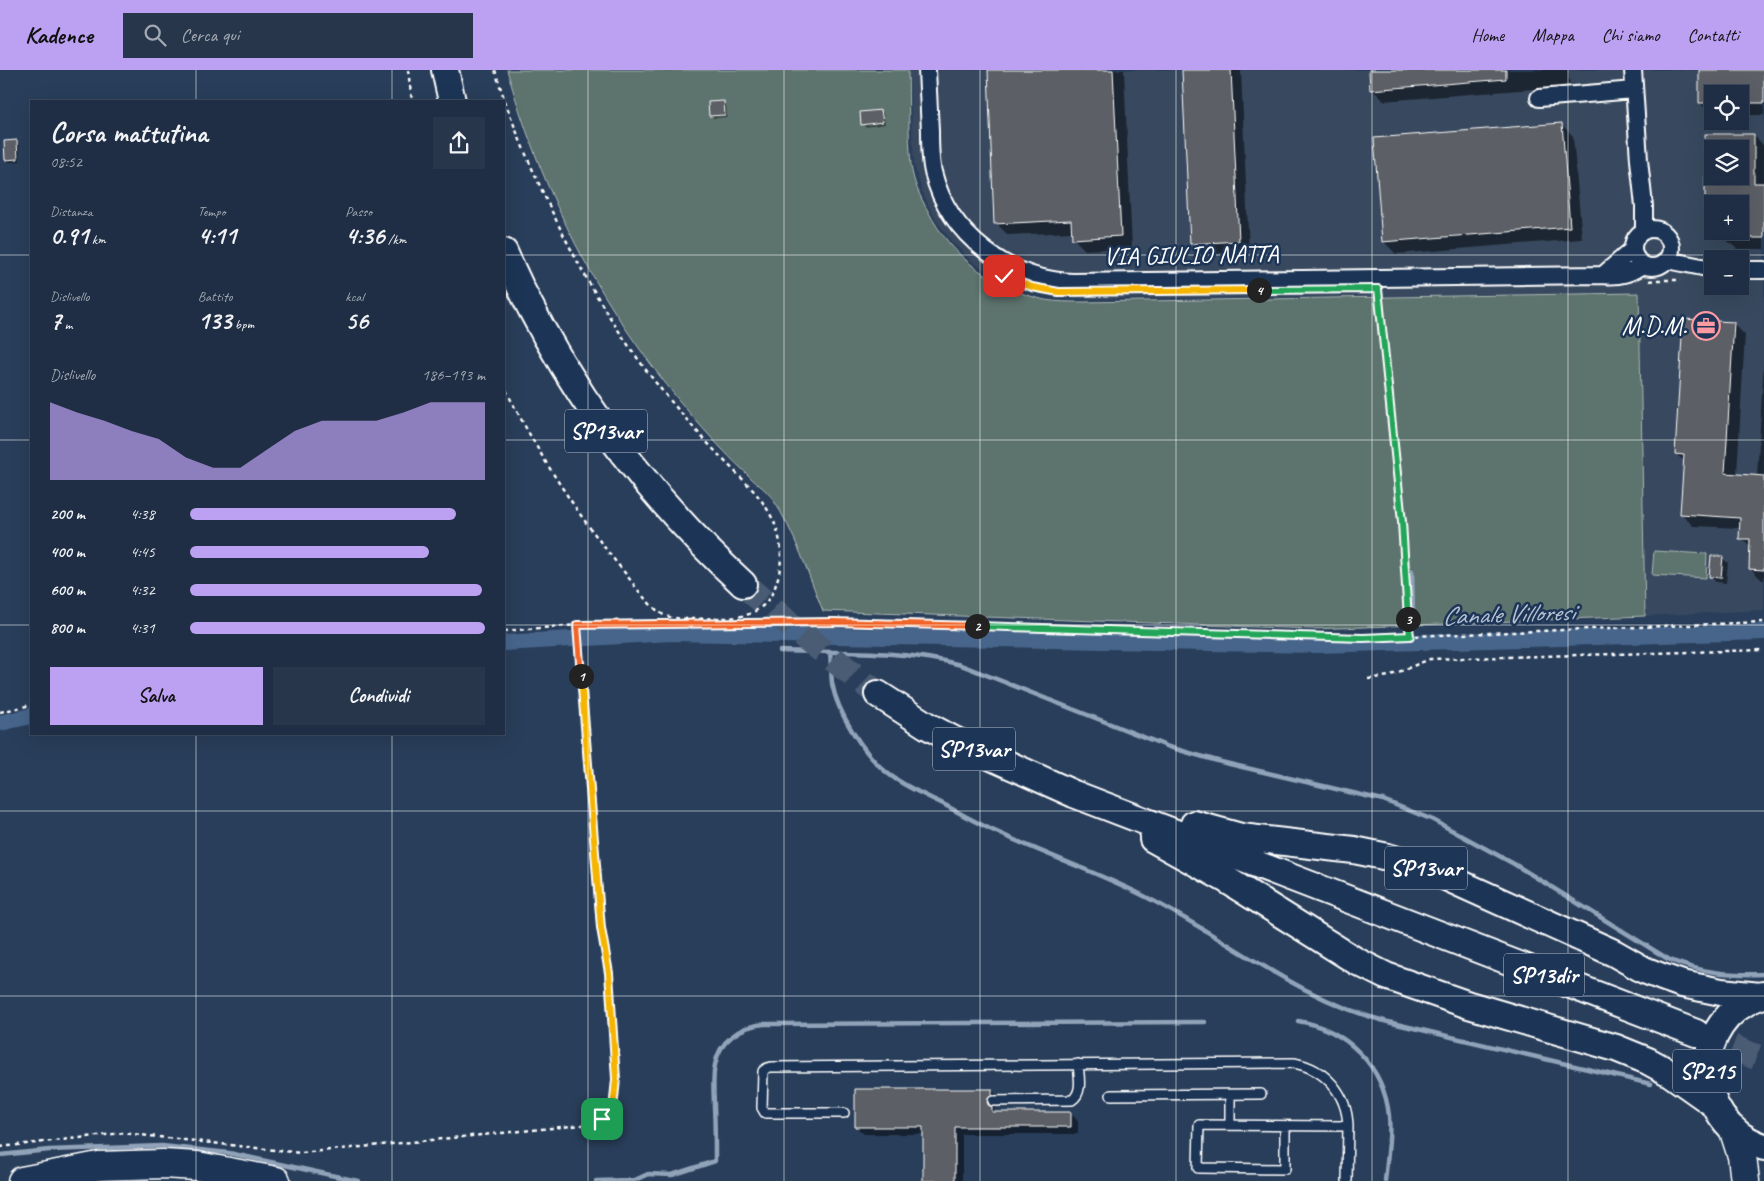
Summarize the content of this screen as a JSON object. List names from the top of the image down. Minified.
{"streets":{"main road":["SP13var","SP13dir","SP215"],"street":["VIA GIULIO NATTA"]},"crossings":[["SP13var","SP13dir"],["SP13var","SP215"]],"water":["Canale Villoresi"],"places":{"office":["M.D.M."]},"page":{"header":"Kadence","search":"Cerca qui","nav":["Home","Mappa","Chi siamo","Contatti"],"map_buttons":["+","−"],"heading":["Corsa mattutina","08:52"],"stats":[["Distanza","0.91 km"],["Tempo","4:11"],["Passo","4:36 /km"],["Dislivello","7 m"],["Battito","133 bpm"],["kcal","56"]],"pins":["4","3","2","1"],"chart":["Dislivello","186–193 m"],"list":[{"name":"200 m","note":"4:38"},{"name":"400 m","note":"4:45"},{"name":"600 m","note":"4:32"},{"name":"800 m","note":"4:31"}],"buttons":["Salva","Condividi"]}}
